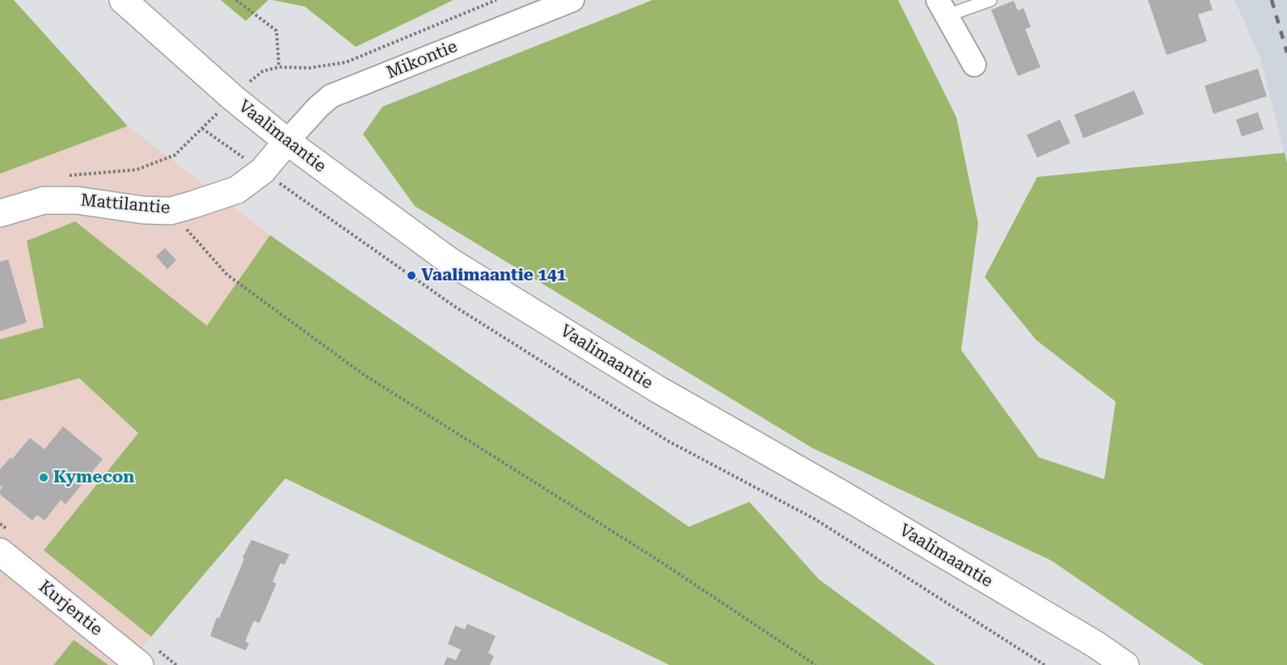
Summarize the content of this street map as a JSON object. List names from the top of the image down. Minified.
{"streets":{"main road":["Vaalimaantie","Mattilantie","Kurjentie"],"street":["Mikontie"]},"crossings":[["Mikontie","Vaalimaantie"],["Mikontie","Mattilantie"],["Vaalimaantie","Mattilantie"]],"places":["Vaalimaantie 141","Kymecon"]}
